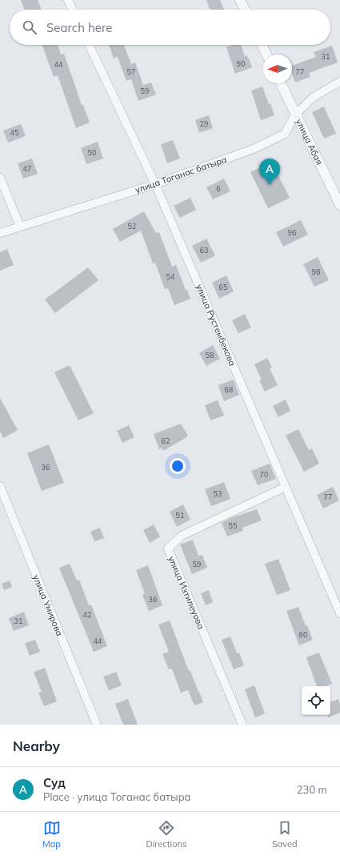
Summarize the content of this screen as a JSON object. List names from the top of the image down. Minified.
{"streets":{"street":["улица Абая","улица Тоганас батыра","улица Рустембекова","улица Изтилеуова","улица Умирова"]},"crossings":[["улица Абая","улица Тоганас батыра"],["улица Тоганас батыра","улица Рустембекова"],["улица Рустембекова","улица Изтилеуова"]],"house_numbers":["31","90","44","57","77","59","29","45","50","47","6","52","96","63","98","54","65","58","68","62","36","70","53","77","51","55","59","36","42","31","80","44"],"north":"left","page":{"search":"Search here","pins":"A","heading":"Nearby","list":[{"mark":"A","name":"Суд","note":"Place · улица Тоганас батыра","value":"230 m"}],"nav":["Map","Directions","Saved"]}}
